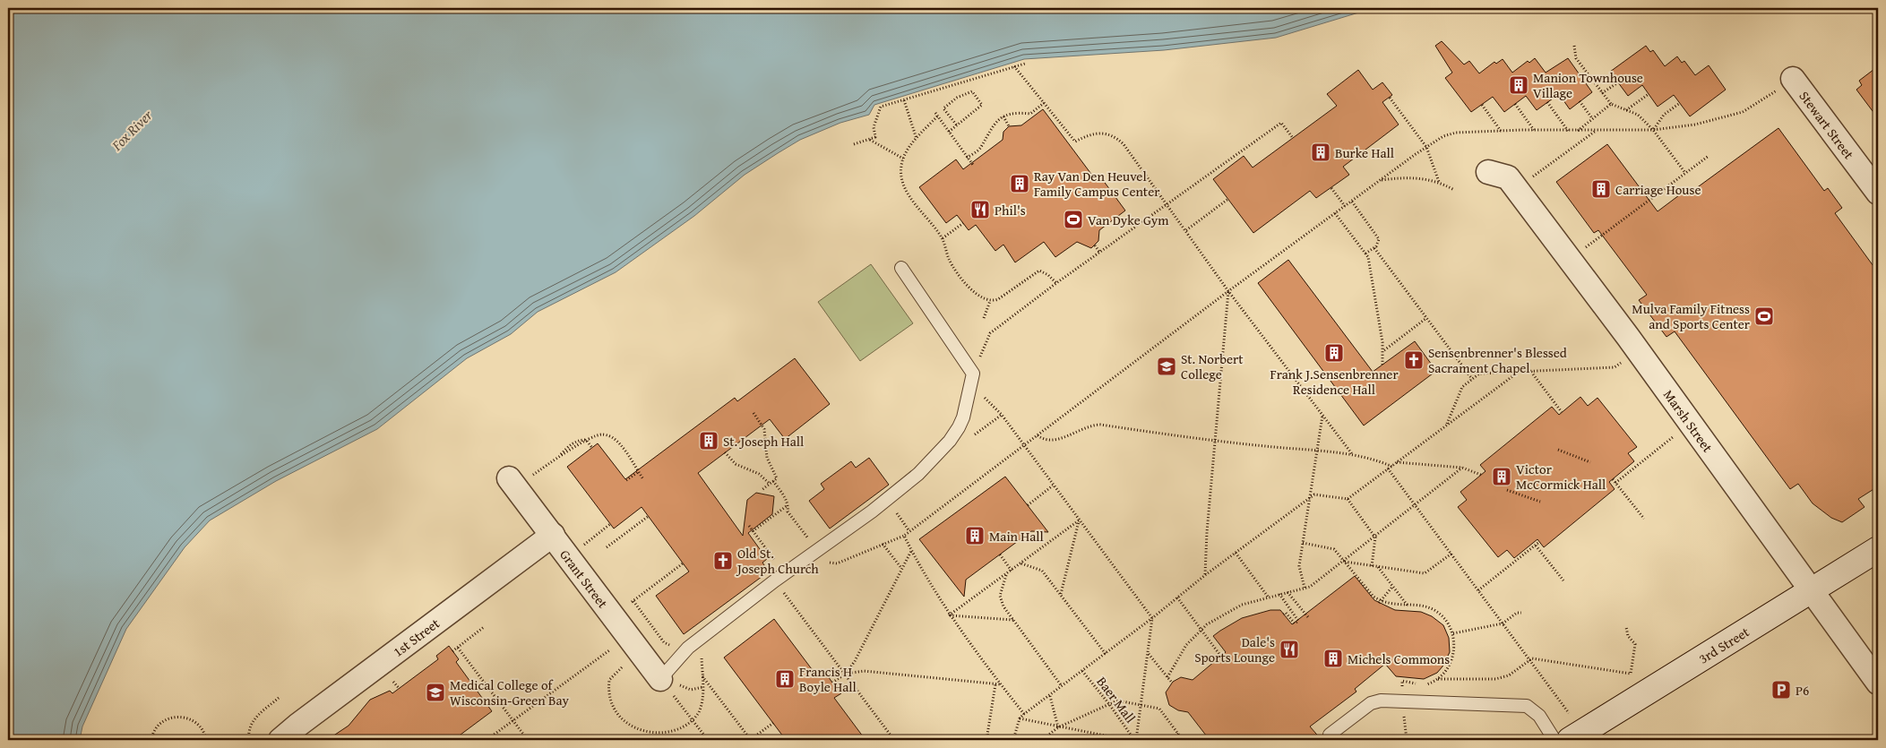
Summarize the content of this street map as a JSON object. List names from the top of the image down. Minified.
{"streets":{"main road":["3rd Street"],"street":["Stewart Street","Marsh Street","Grant Street","1st Street"],"path":["Baer Mall"]},"crossings":[["Marsh Street","3rd Street"],["Grant Street","1st Street"]],"water":["Fox River"],"places":{"building":["Manion Townhouse Village","Burke Hall","Ray Van Den Heuvel Family Campus Center","Carriage House","Frank J.Sensenbrenner Residence Hall","St. Joseph Hall","Victor McCormick Hall","Main Hall","Michels Commons","Francis H Boyle Hall"],"restaurant":["Phil's","Dale's Sports Lounge"],"sports":["Van Dyke Gym","Mulva Family Fitness and Sports Center"],"church":["Sensenbrenner's Blessed Sacrament Chapel","Old St. Joseph Church"],"school or university":["St. Norbert College","Medical College of Wisconsin-Green Bay"],"parking":["P6"]}}
